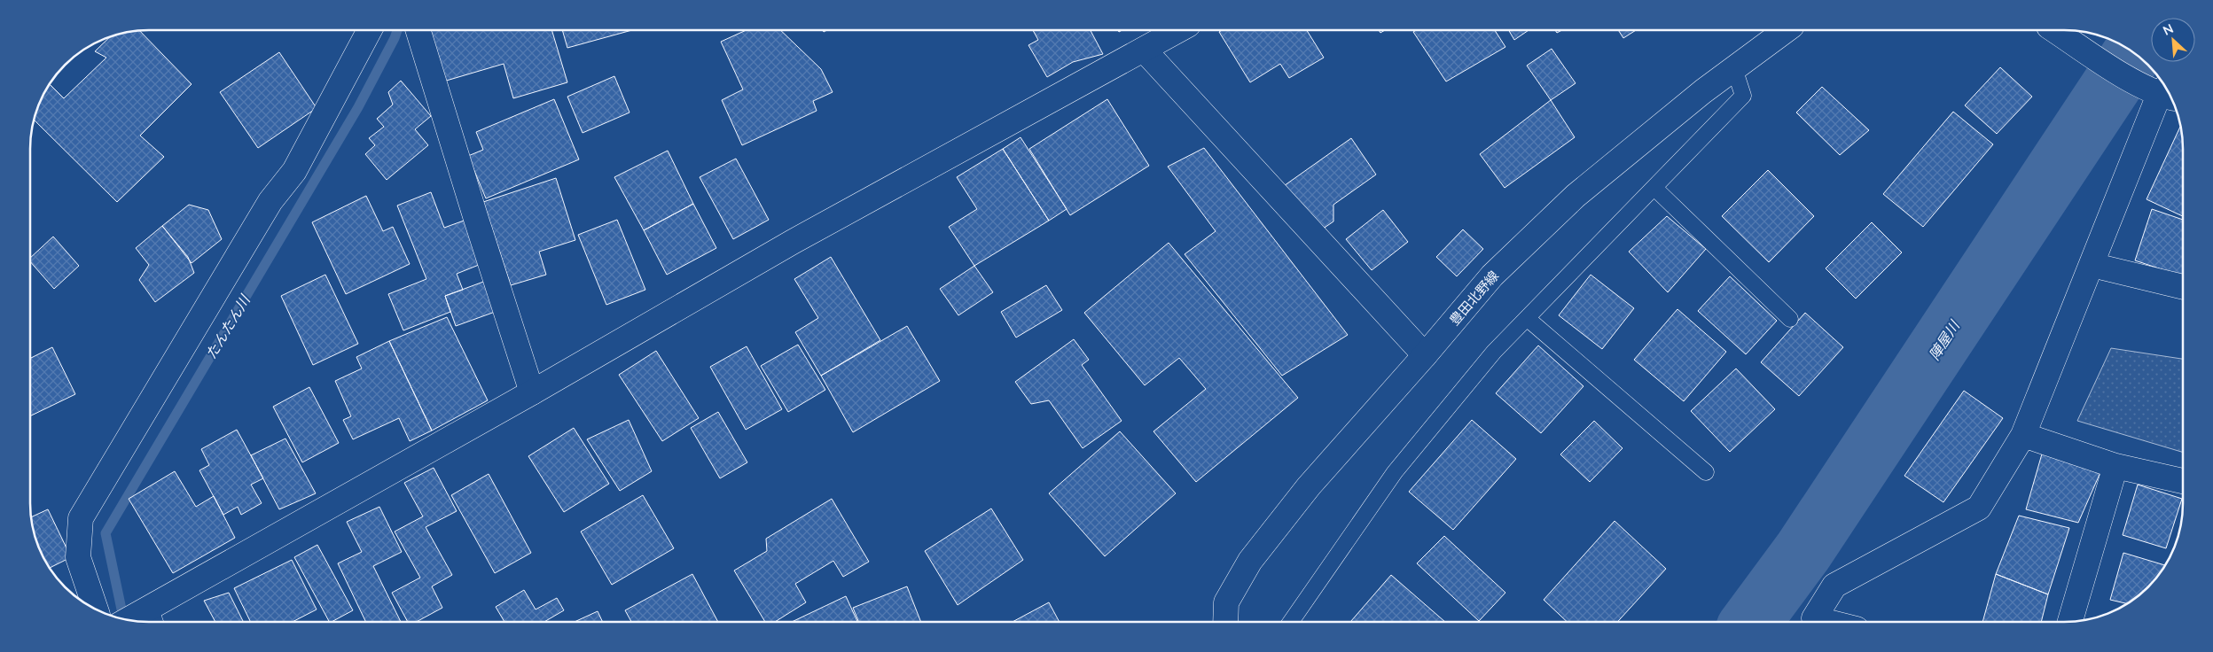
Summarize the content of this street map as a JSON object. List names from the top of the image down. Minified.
{"streets":{"street":["豊田北野線"]},"water":["たんたん川","陣屋川"],"north":"top left"}
